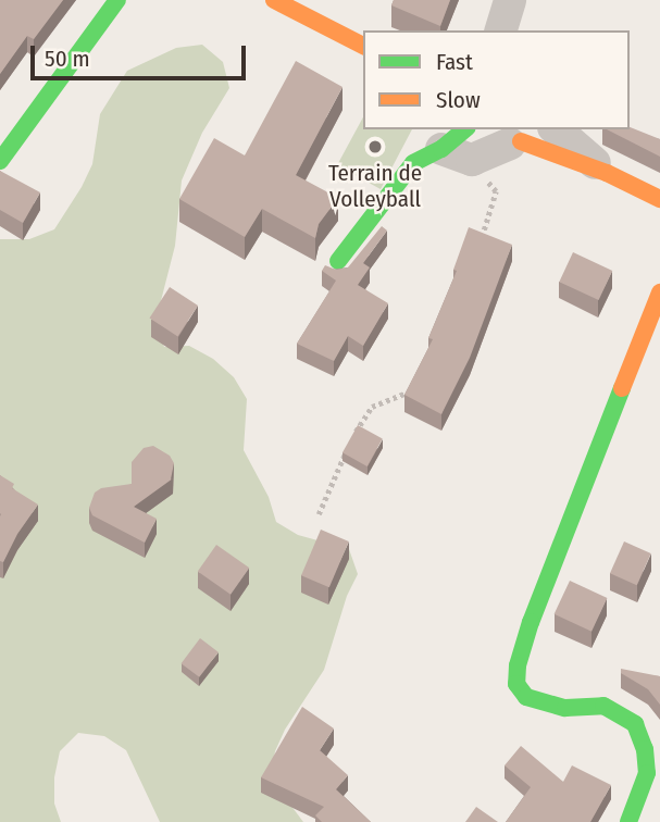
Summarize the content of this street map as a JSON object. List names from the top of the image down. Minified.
{"places":["Terrain de Volleyball"],"legend":["Fast","Slow"],"scale_bar":"50 m"}
